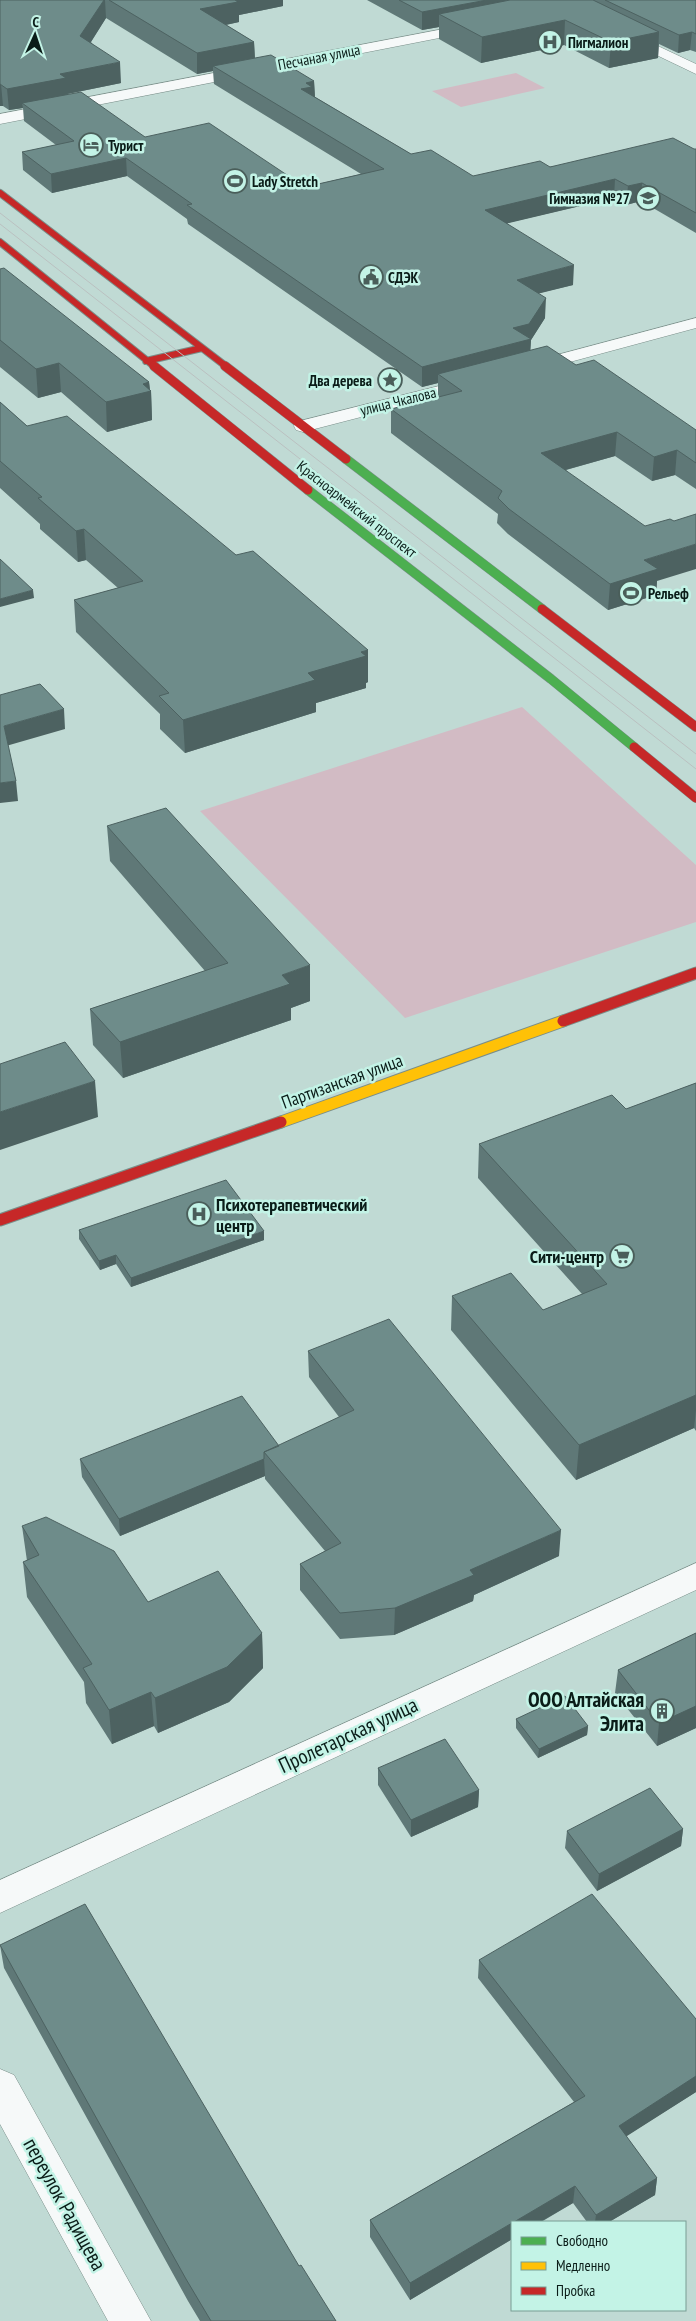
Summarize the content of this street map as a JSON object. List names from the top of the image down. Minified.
{"streets":{"main road":["Красноармейский проспект","Партизанская улица"],"street":["Песчаная улица","улица Чкалова","Пролетарская улица","переулок Радищева"]},"crossings":[["улица Чкалова","Красноармейский проспект"]],"places":{"hospital":["Пигмалион","Психотерапевтический центр"],"hotel":["Турист"],"sports":["Lady Stretch","Рельеф"],"school or university":["Гимназия №27"],"public building":["СДЭК"],"place":["Два дерева"],"supermarket":["Сити-центр"],"building":["ООО Алтайская Элита"]},"legend":["Свободно","Медленно","Пробка"],"north":"top"}
